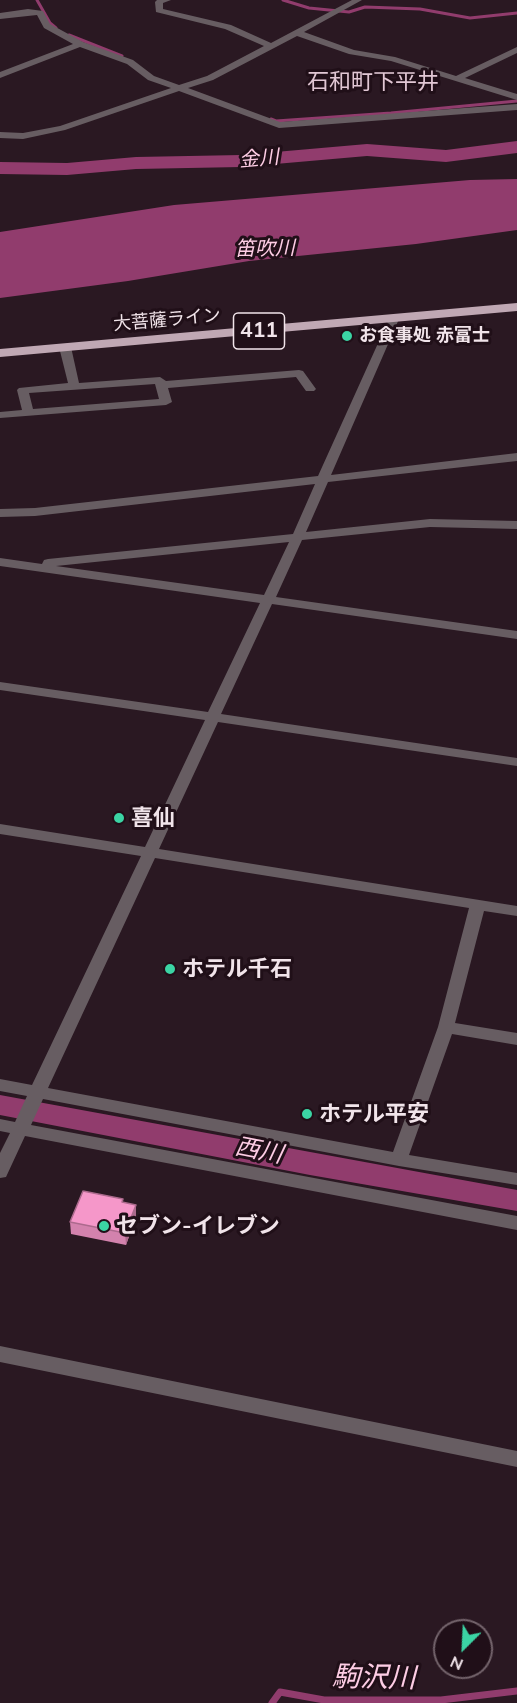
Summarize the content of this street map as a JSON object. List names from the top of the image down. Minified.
{"streets":{"highway":["大菩薩ライン","411"]},"districts":["石和町下平井"],"water":["金川","笛吹川","西川","駒沢川"],"places":["お食事処 赤富士","喜仙","ホテル千石","ホテル平安","セブン-イレブン"],"north":"bottom left"}
